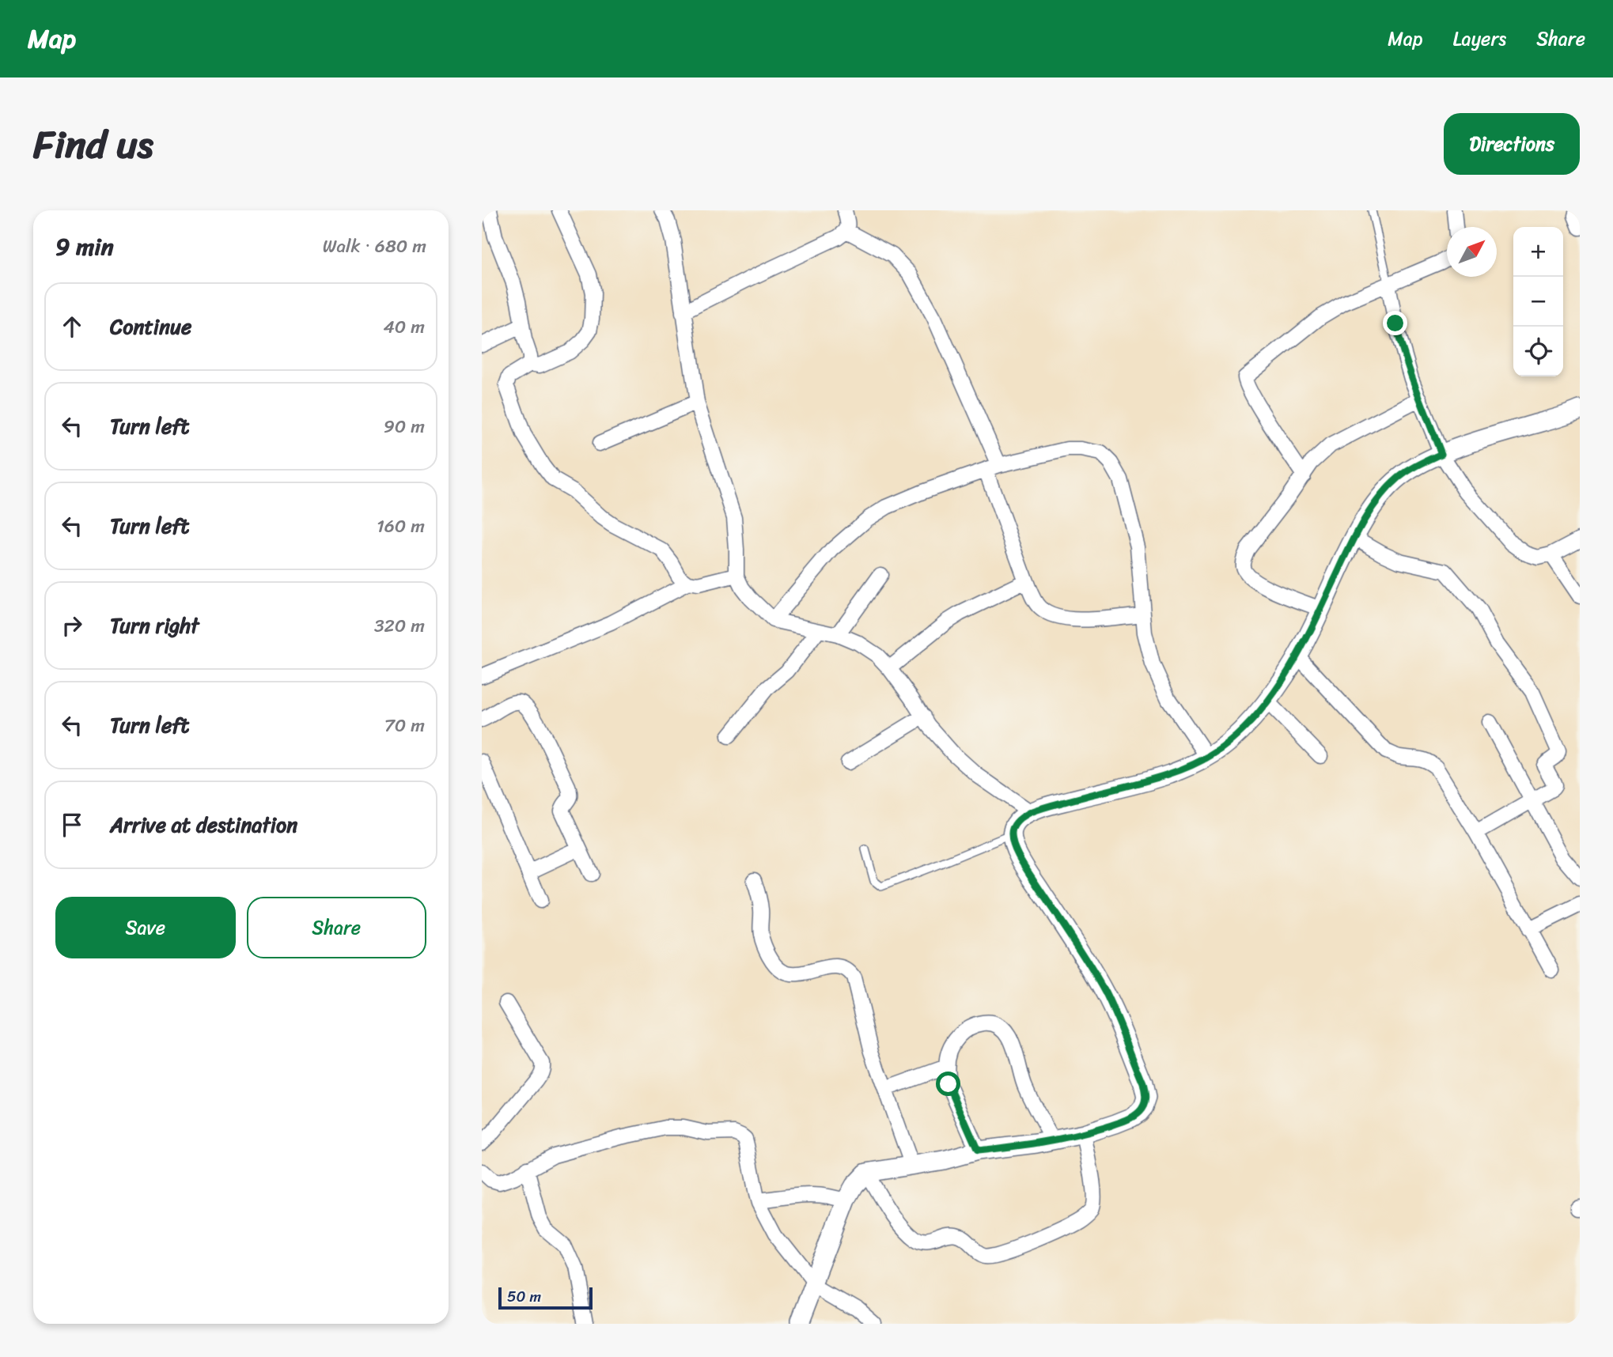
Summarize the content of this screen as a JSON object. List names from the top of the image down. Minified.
{"scale_bar":"50 m","north":"top right","page":{"header":"Map","nav":["Map","Layers","Share"],"title":"Find us","buttons":["Directions",["Save","Share"]],"heading":["9 min","Walk · 680 m"],"map_buttons":["+","−"],"list":[["Continue","40 m"],["Turn left","90 m"],["Turn left","160 m"],["Turn right","320 m"],["Turn left","70 m"],"Arrive at destination"],"scale":"50 m"}}
